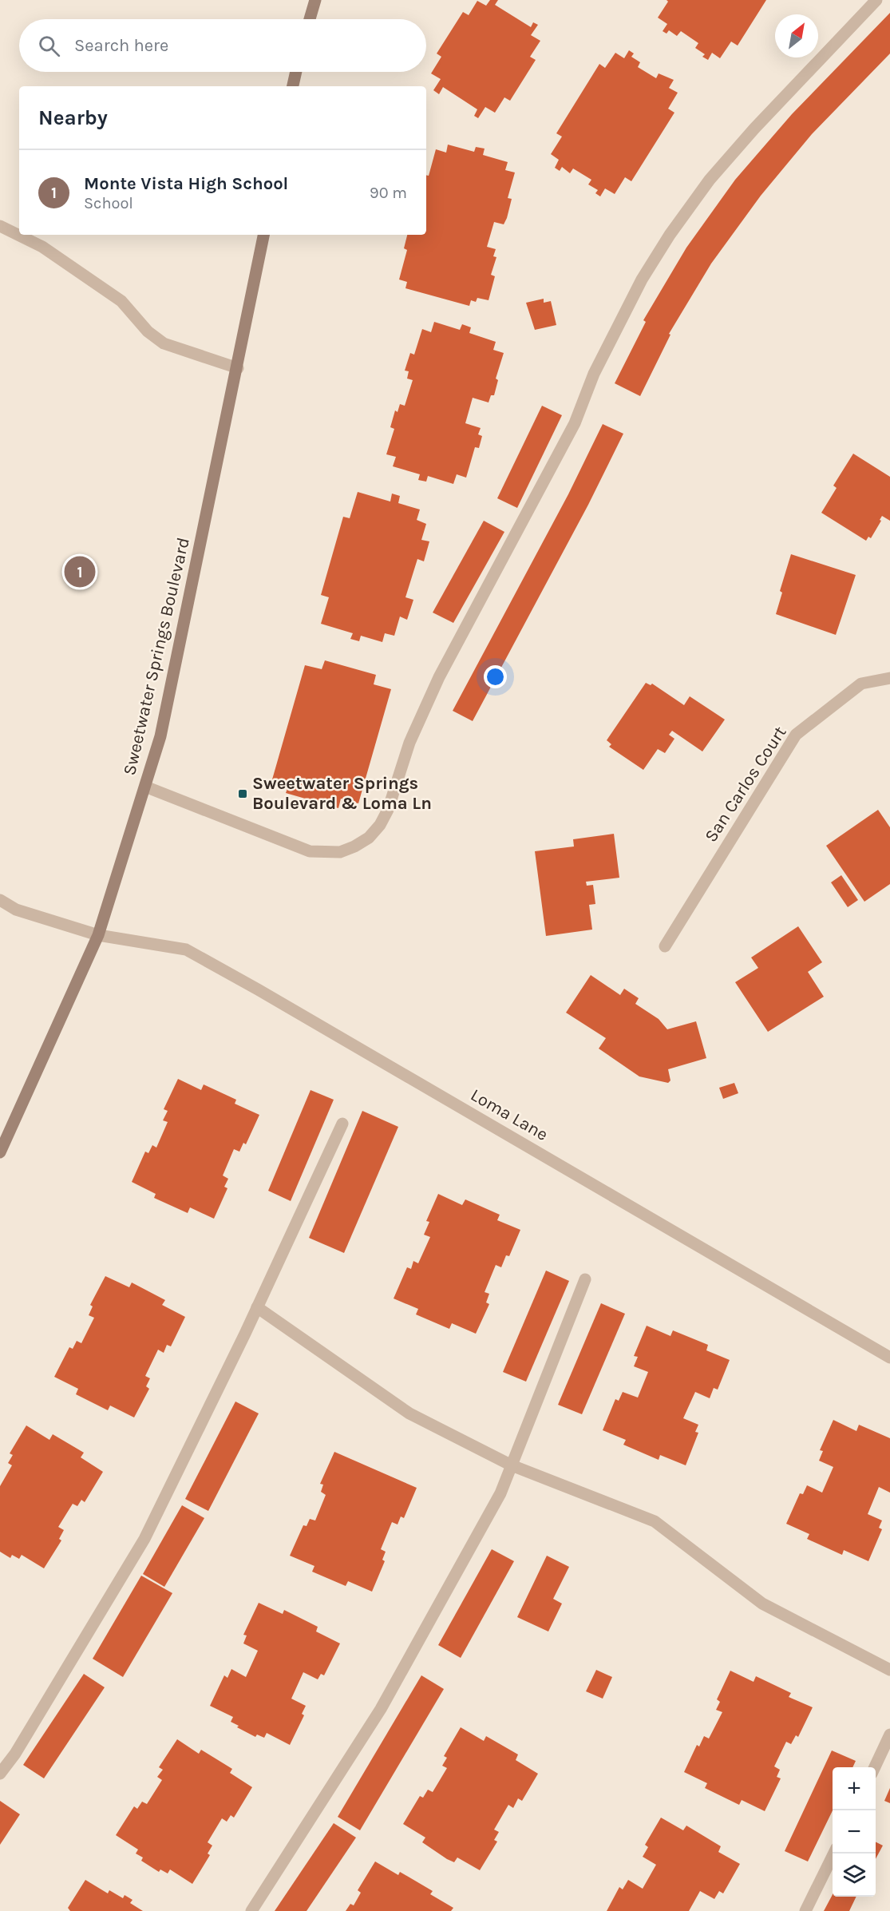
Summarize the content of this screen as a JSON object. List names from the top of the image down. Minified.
{"streets":{"main road":["Sweetwater Springs Boulevard"],"street":["San Carlos Court","Loma Lane"]},"crossings":[["Sweetwater Springs Boulevard","Loma Lane"]],"places":{"transit":["Sweetwater Springs Boulevard & Loma Ln"]},"north":"top right","page":{"search":"Search here","heading":"Nearby","list":[{"mark":"1","name":"Monte Vista High School","note":"School","value":"90 m"}],"pins":"1","map_buttons":["+","−"]}}
